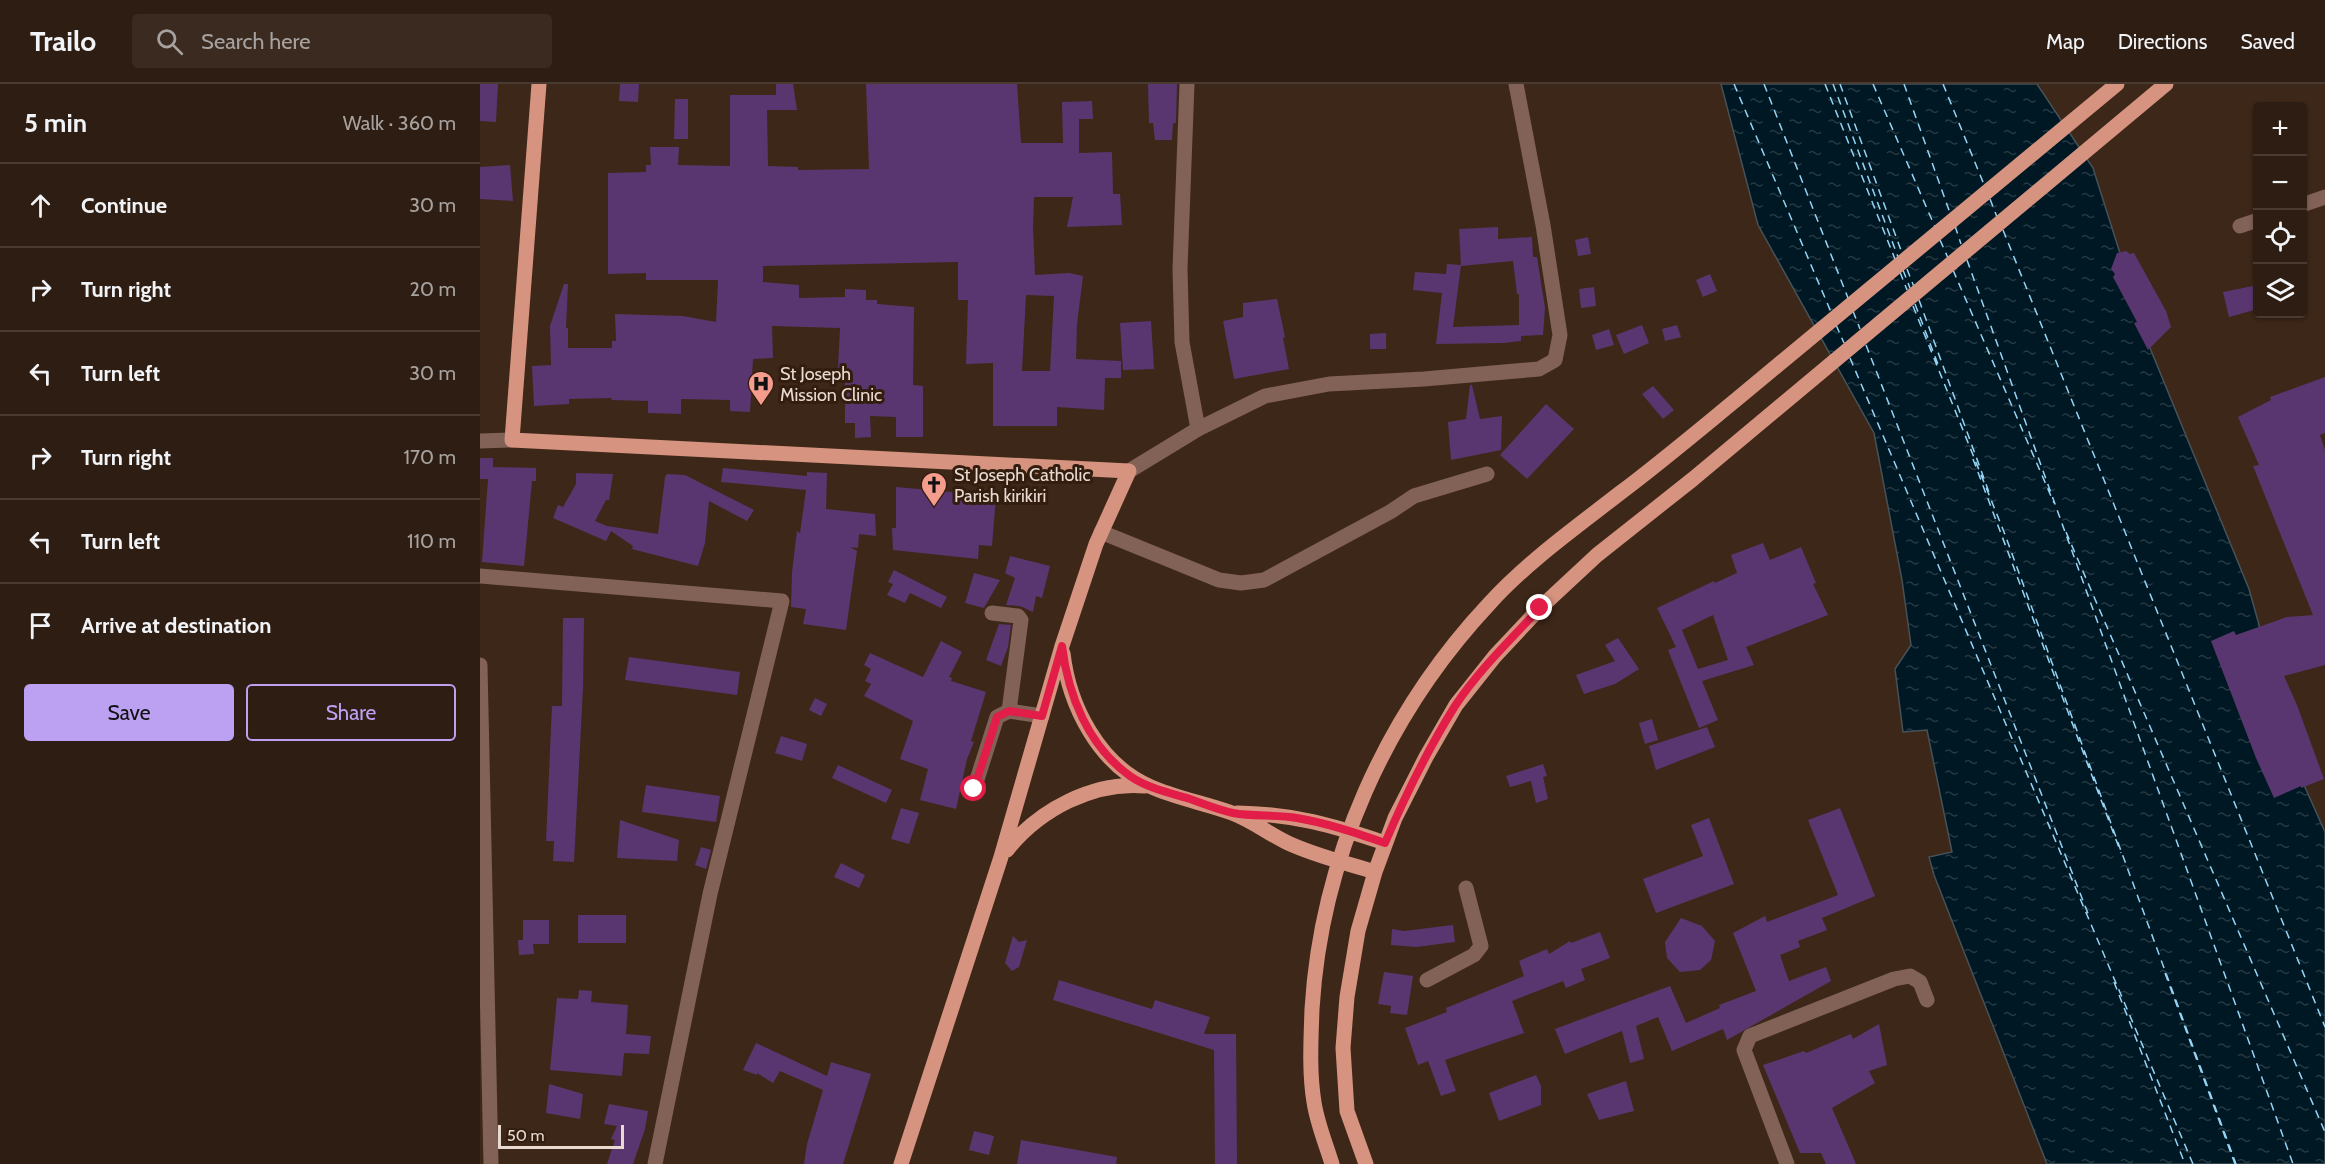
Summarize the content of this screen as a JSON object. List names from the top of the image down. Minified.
{"places":{"hospital":["St Joseph Mission Clinic"],"church":["St Joseph Catholic Parish kirikiri"]},"scale_bar":"50 m","page":{"header":"Trailo","search":"Search here","nav":["Map","Directions","Saved"],"heading":["5 min","Walk · 360 m"],"map_buttons":["+","−"],"list":[["Continue","30 m"],["Turn right","20 m"],["Turn left","30 m"],["Turn right","170 m"],["Turn left","110 m"],"Arrive at destination"],"buttons":["Save","Share"],"scale":"50 m"}}
